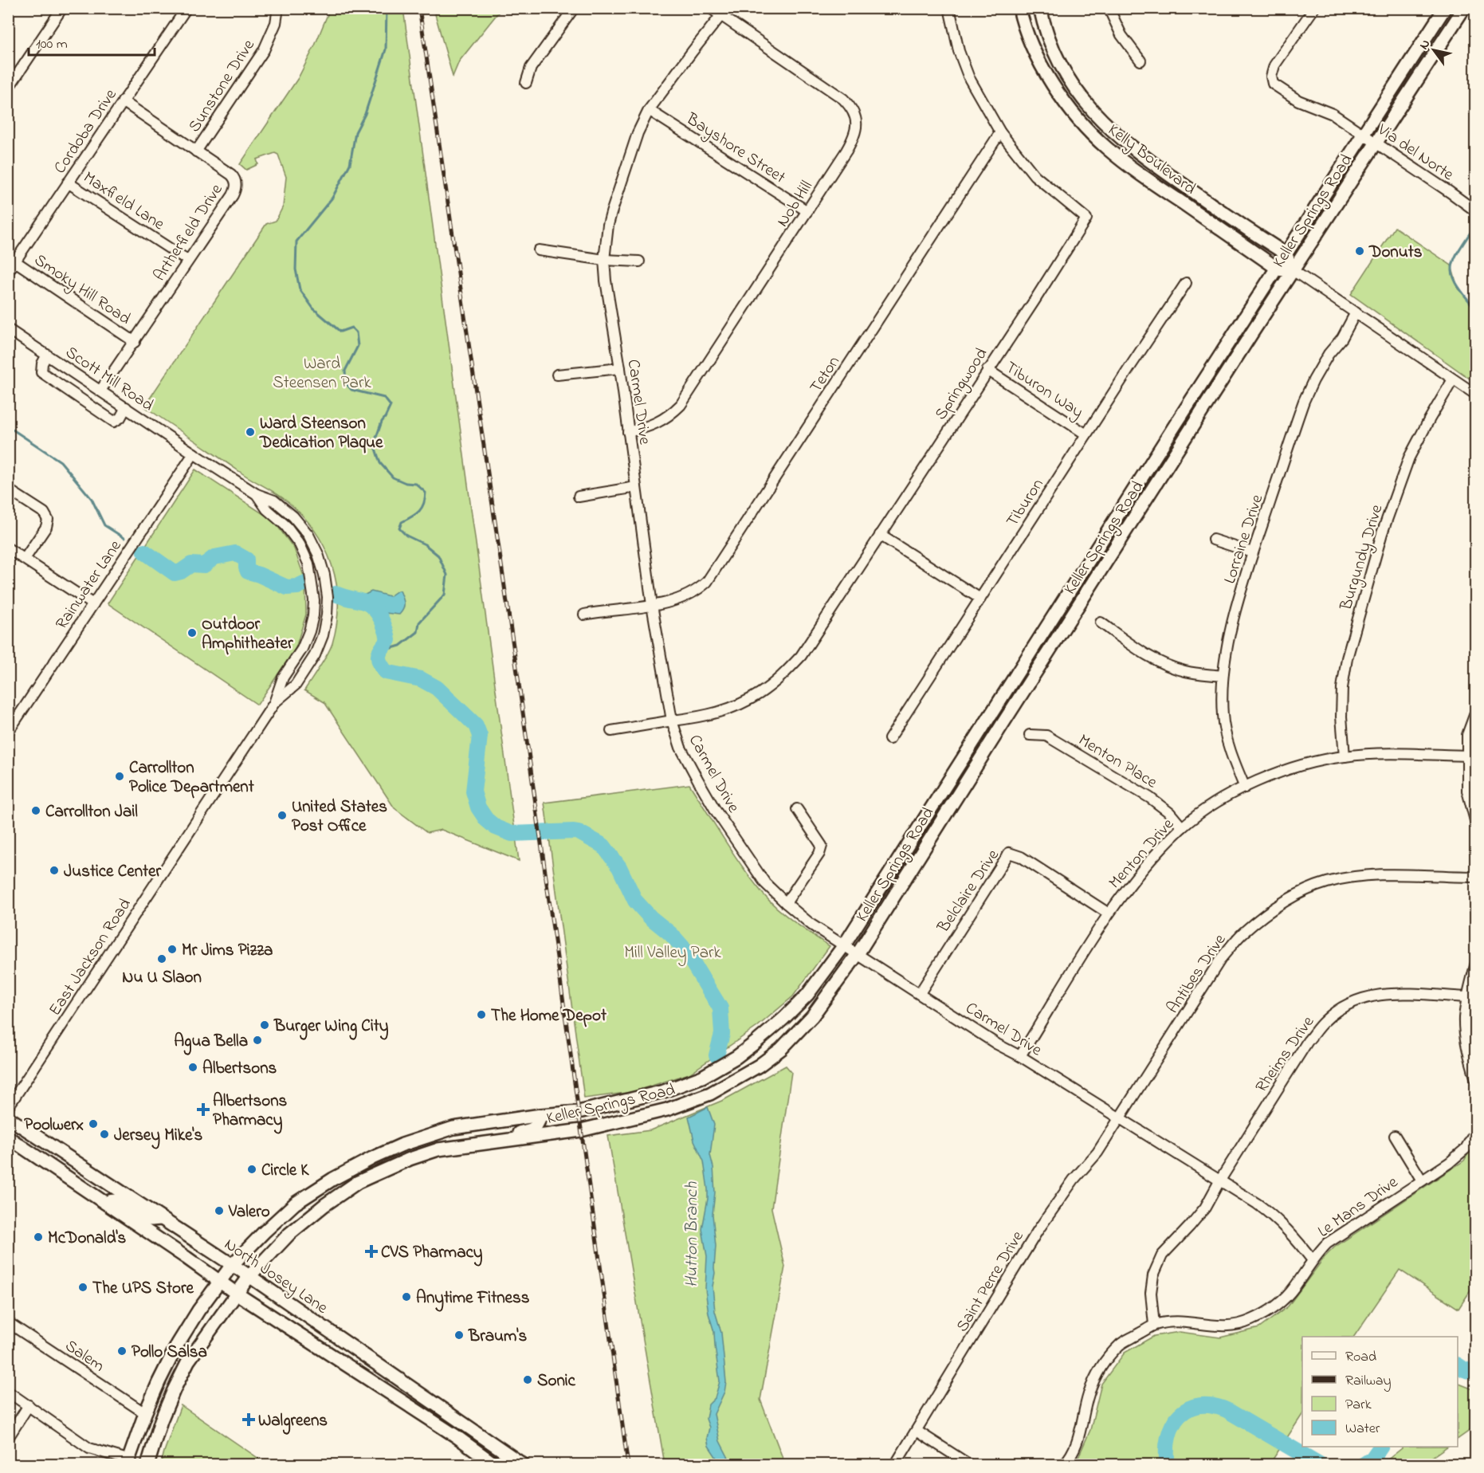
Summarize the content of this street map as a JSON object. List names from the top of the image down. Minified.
{"streets":{"main road":["Kelly Boulevard","Keller Springs Road","North Josey Lane"],"street":["Sunstone Drive","Cordoba Drive","Bayshore Street","Via del Norte","Maxfield Lane","Nob Hill","Artherfield Drive","Smoky Hill Road","Teton","Scott Mill Road","Springwood","Tiburon Way","Carmel Drive","Tiburon","Lorraine Drive","Burgundy Drive","Rainwater Lane","Menton Place","Menton Drive","Belclaire Drive","East Jackson Road","Antibes Drive","Rheims Drive","Le Mans Drive","Saint Perre Drive","Salem"]},"crossings":[["Sunstone Drive","Artherfield Drive"],["Cordoba Drive","Maxfield Lane"],["Cordoba Drive","Artherfield Drive"],["Cordoba Drive","Smoky Hill Road"],["Bayshore Street","Nob Hill"],["Bayshore Street","Carmel Drive"],["Via del Norte","Keller Springs Road"],["Kelly Boulevard","Keller Springs Road"],["Kelly Boulevard","Lorraine Drive"],["Kelly Boulevard","Burgundy Drive"],["Maxfield Lane","Artherfield Drive"],["Nob Hill","Carmel Drive"],["Keller Springs Road","Carmel Drive"],["Keller Springs Road","North Josey Lane"],["Keller Springs Road","Salem"],["Artherfield Drive","Smoky Hill Road"],["Artherfield Drive","Scott Mill Road"],["Teton","Springwood"],["Teton","Carmel Drive"],["Scott Mill Road","Rainwater Lane"],["Scott Mill Road","East Jackson Road"],["Springwood","Tiburon Way"],["Springwood","Carmel Drive"],["Tiburon Way","Tiburon"],["Carmel Drive","Menton Drive"],["Carmel Drive","Belclaire Drive"],["Carmel Drive","Antibes Drive"],["Carmel Drive","Rheims Drive"],["Carmel Drive","Le Mans Drive"],["Carmel Drive","Saint Perre Drive"],["Lorraine Drive","Menton Drive"],["Burgundy Drive","Menton Drive"],["Rainwater Lane","East Jackson Road"],["Menton Place","Menton Drive"],["Menton Drive","Belclaire Drive"],["Antibes Drive","Saint Perre Drive"],["Rheims Drive","Le Mans Drive"]],"water":["Hutton Branch"],"parks":["Ward Steensen Park","Mill Valley Park"],"places":{"other":["Donuts","Ward Steenson Dedication Plaque","Outdoor Amphitheater","Carrollton Police Department","Carrollton Jail","United States Post Office","Justice Center","Mr Jims Pizza","Nu U Slaon","The Home Depot","Burger Wing City","Agua Bella","Albertsons","Poolwerx","Jersey Mike's","Circle K","Valero","McDonald's","The UPS Store","Anytime Fitness","Braum's","Pollo Salsa","Sonic"],"health":["Albertsons Pharmacy","CVS Pharmacy","Walgreens"]},"legend":["Road","Railway","Park","Water"],"scale_bar":"100 m","north":"top left"}
